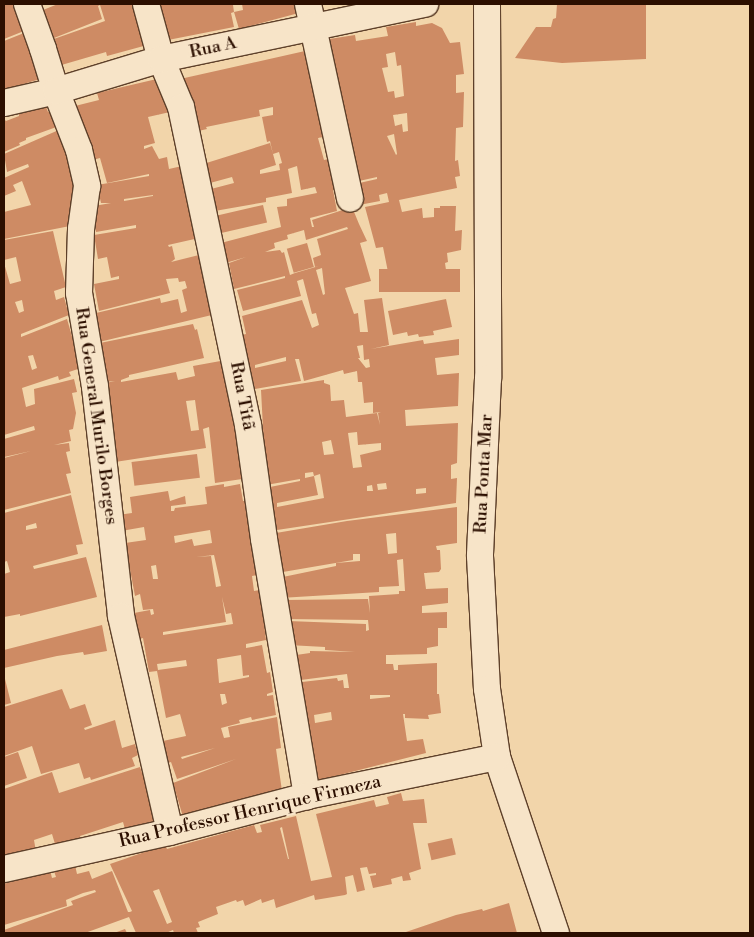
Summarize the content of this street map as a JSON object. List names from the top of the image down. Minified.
{"streets":{"street":["Rua A","Rua Titã","Rua General Murilo Borges","Rua Ponta Mar","Rua Professor Henrique Firmeza"]},"crossings":[["Rua A","Rua Titã"],["Rua A","Rua General Murilo Borges"],["Rua Titã","Rua Professor Henrique Firmeza"],["Rua General Murilo Borges","Rua Professor Henrique Firmeza"],["Rua Ponta Mar","Rua Professor Henrique Firmeza"]]}
